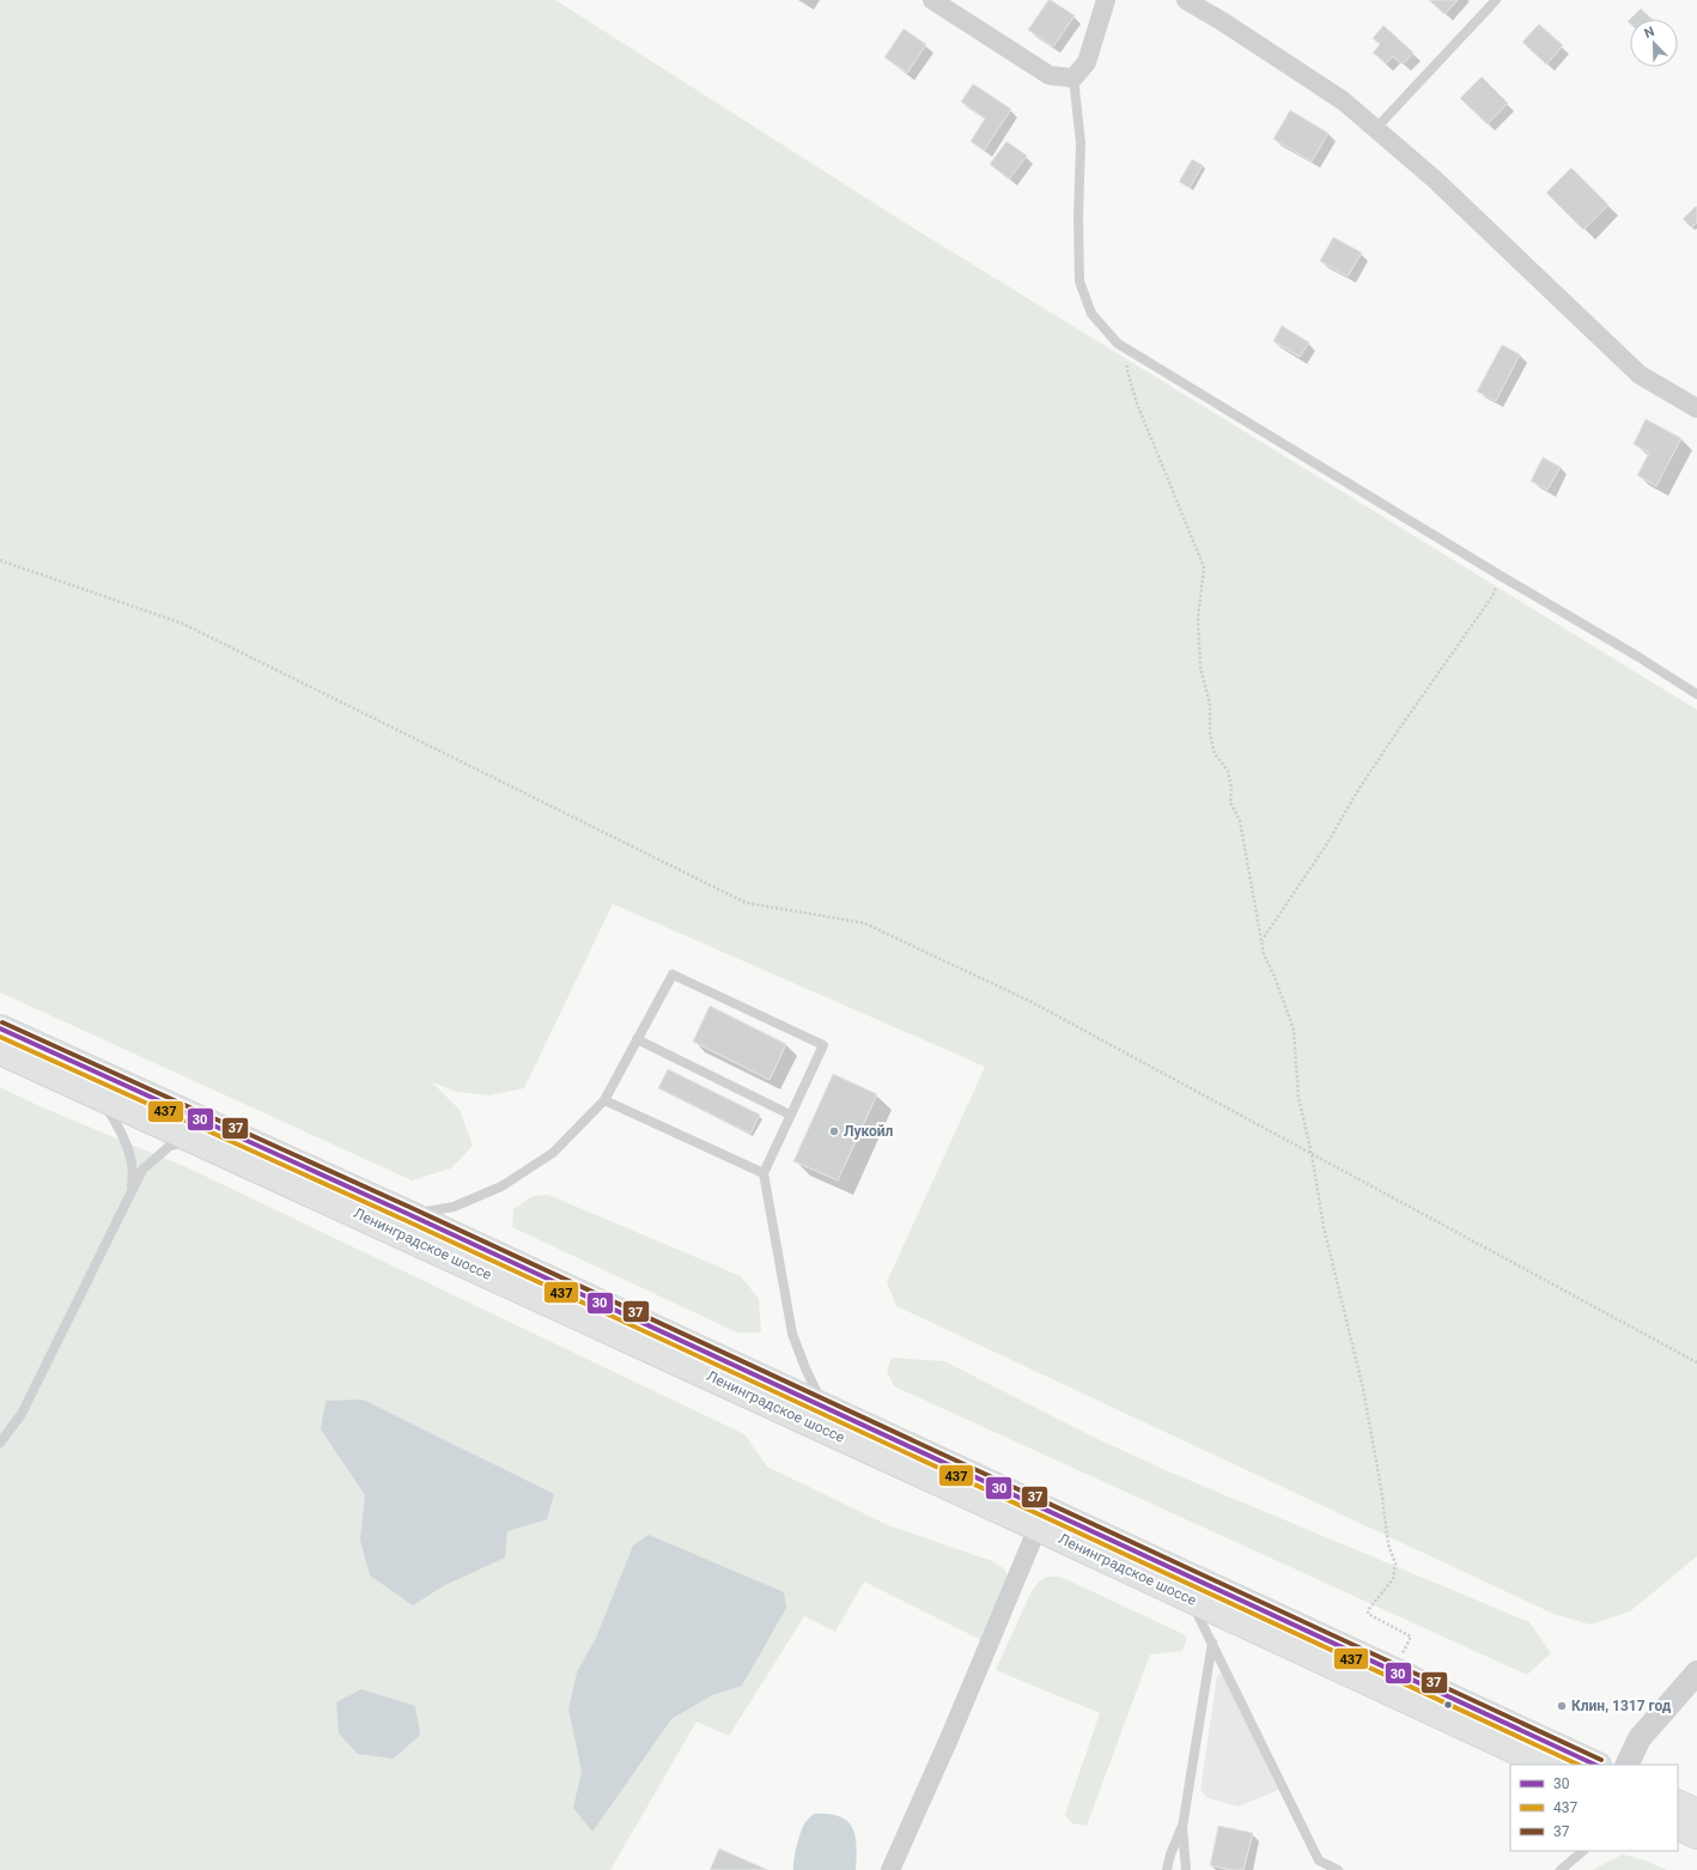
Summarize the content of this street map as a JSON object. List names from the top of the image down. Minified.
{"streets":{"highway":["Ленинградское шоссе"]},"places":["Лукойл","Клин, 1317 год"],"lines":["transit line 37","transit line 30","transit line 437"],"legend":["30","437","37"],"north":"top left"}
